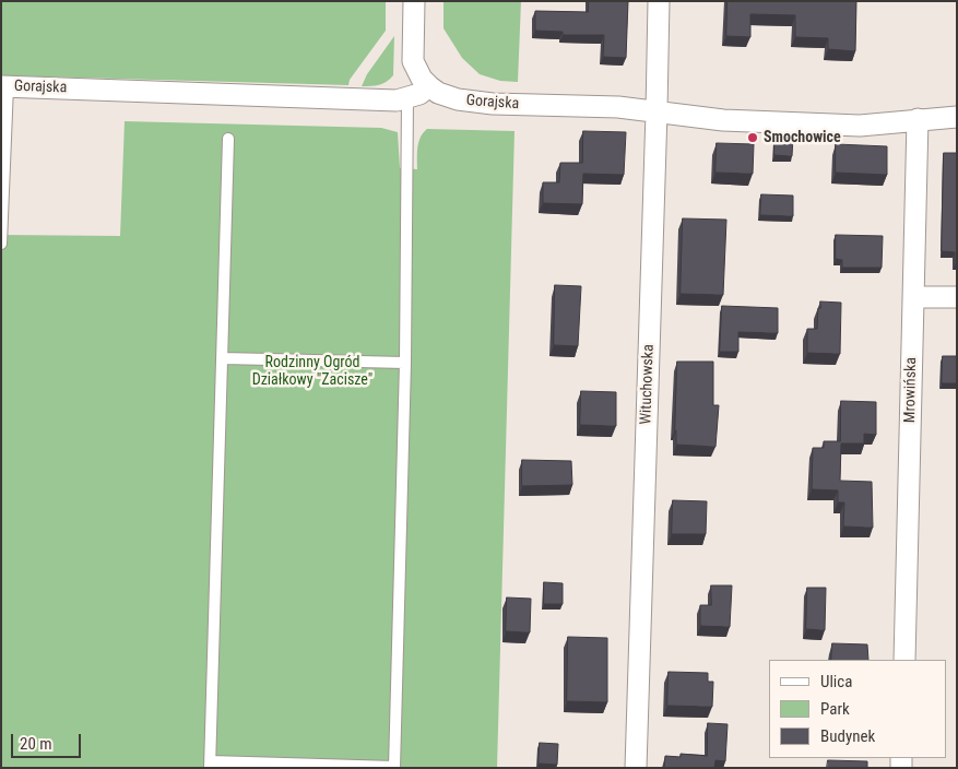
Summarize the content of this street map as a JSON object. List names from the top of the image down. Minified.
{"streets":{"street":["Gorajska","Wituchowska","Mrowińska"]},"crossings":[["Gorajska","Wituchowska"],["Gorajska","Mrowińska"]],"parks":["Rodzinny Ogród Działkowy \"Zacisze\""],"places":["Smochowice"],"legend":["Ulica","Park","Budynek"],"scale_bar":"20 m"}
